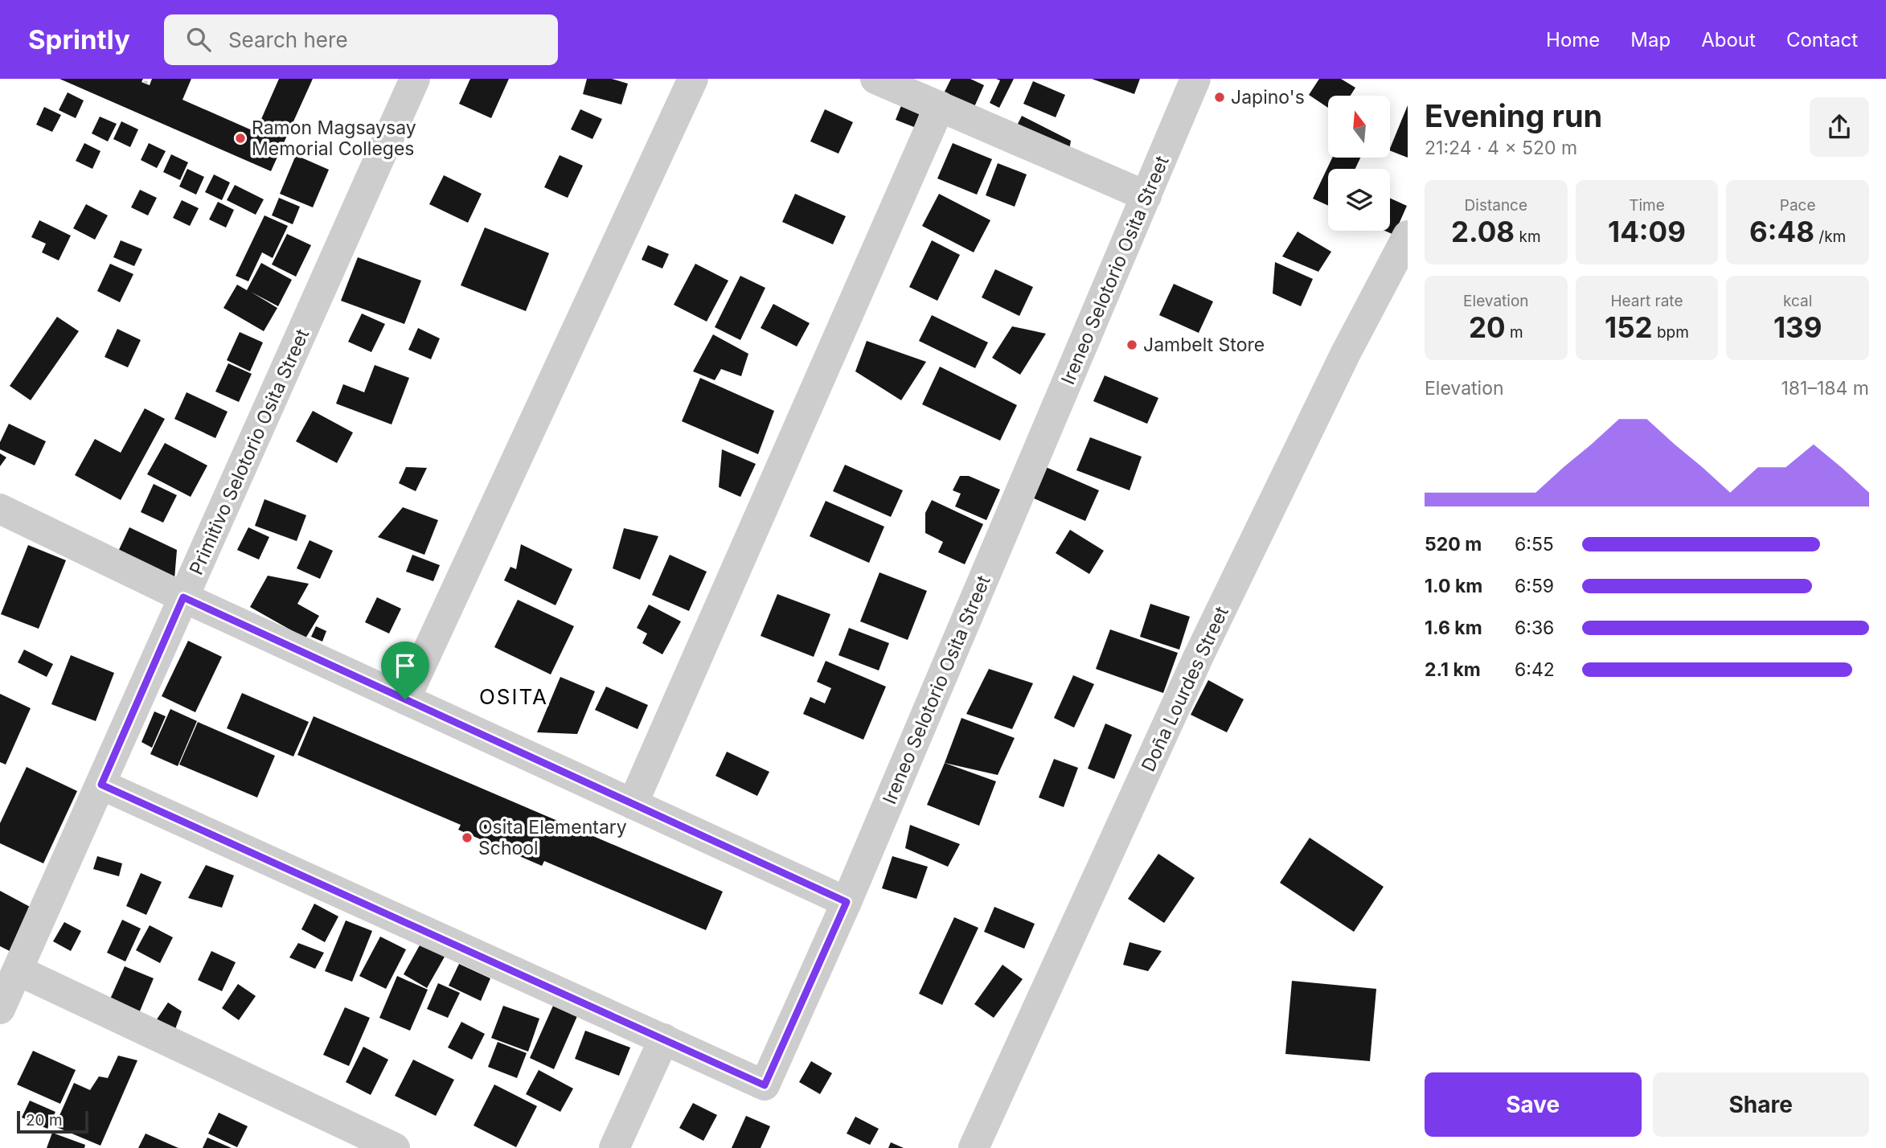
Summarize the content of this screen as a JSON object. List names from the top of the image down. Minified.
{"streets":{"street":["Ireneo Selotorio Osita Street","Primitivo Selotorio Osita Street","Doña Lourdes Street"]},"districts":["OSITA"],"places":["Japino's","Ramon Magsaysay Memorial Colleges","Jambelt Store","Osita Elementary School"],"scale_bar":"20 m","north":"top","page":{"header":"Sprintly","search":"Search here","nav":["Home","Map","About","Contact"],"heading":["Evening run","21:24 · 4 × 520 m"],"stats":[["Distance","2.08 km"],["Time","14:09"],["Pace","6:48 /km"],["Elevation","20 m"],["Heart rate","152 bpm"],["kcal","139"]],"chart":["Elevation","181–184 m"],"list":[{"name":"520 m","note":"6:55"},{"name":"1.0 km","note":"6:59"},{"name":"1.6 km","note":"6:36"},{"name":"2.1 km","note":"6:42"}],"buttons":["Save","Share"],"scale":"20 m"}}
